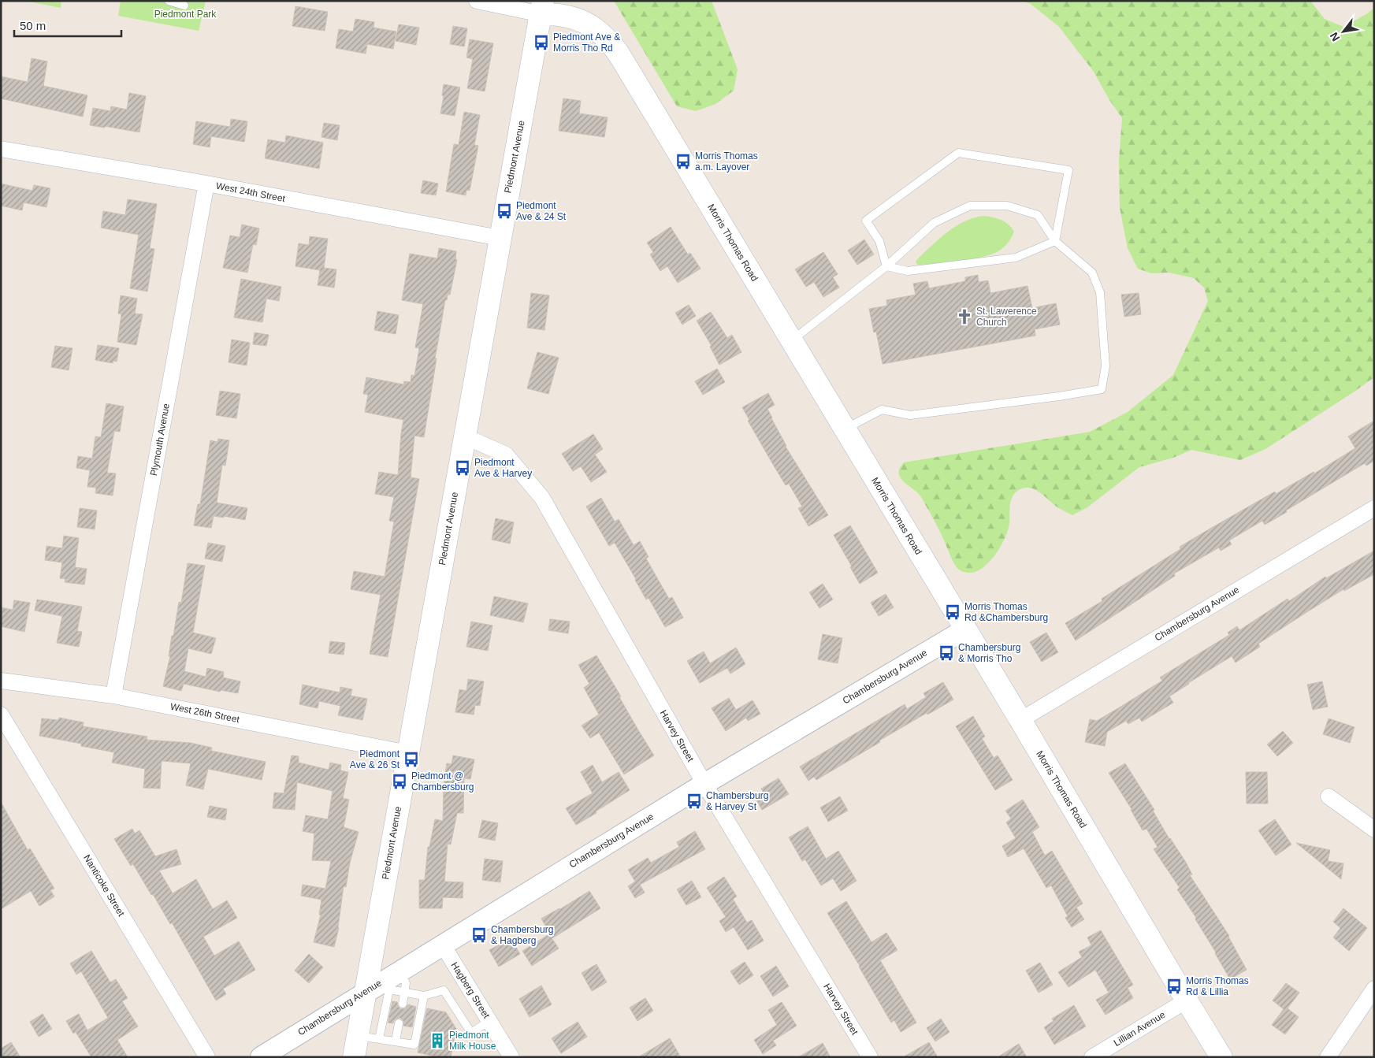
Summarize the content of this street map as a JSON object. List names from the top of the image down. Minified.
{"streets":{"main road":["Piedmont Avenue","Morris Thomas Road"],"street":["West 24th Street","Plymouth Avenue","Chambersburg Avenue","West 26th Street","Harvey Street","Nanticoke Street","Hagberg Street","Lillian Avenue"]},"crossings":[["Piedmont Avenue","West 24th Street"],["Piedmont Avenue","Morris Thomas Road"],["Piedmont Avenue","Chambersburg Avenue"],["Piedmont Avenue","West 26th Street"],["Piedmont Avenue","Harvey Street"],["West 24th Street","Plymouth Avenue"],["Morris Thomas Road","Chambersburg Avenue"],["Morris Thomas Road","Lillian Avenue"],["Plymouth Avenue","West 26th Street"],["Chambersburg Avenue","Harvey Street"],["Chambersburg Avenue","Hagberg Street"]],"parks":["Piedmont Park"],"places":{"bus stop":["Piedmont Ave & Morris Tho Rd","Morris Thomas a.m. Layover","Piedmont Ave & 24 St","Piedmont Ave & Harvey","Morris Thomas Rd &Chambersburg","Chambersburg & Morris Tho","Piedmont Ave & 26 St","Piedmont @ Chambersburg","Chambersburg & Harvey St","Chambersburg & Hagberg","Morris Thomas Rd & Lillia"],"church":["St. Lawerence Church"],"building":["Piedmont Milk House"]},"scale_bar":"50 m","north":"bottom left"}
